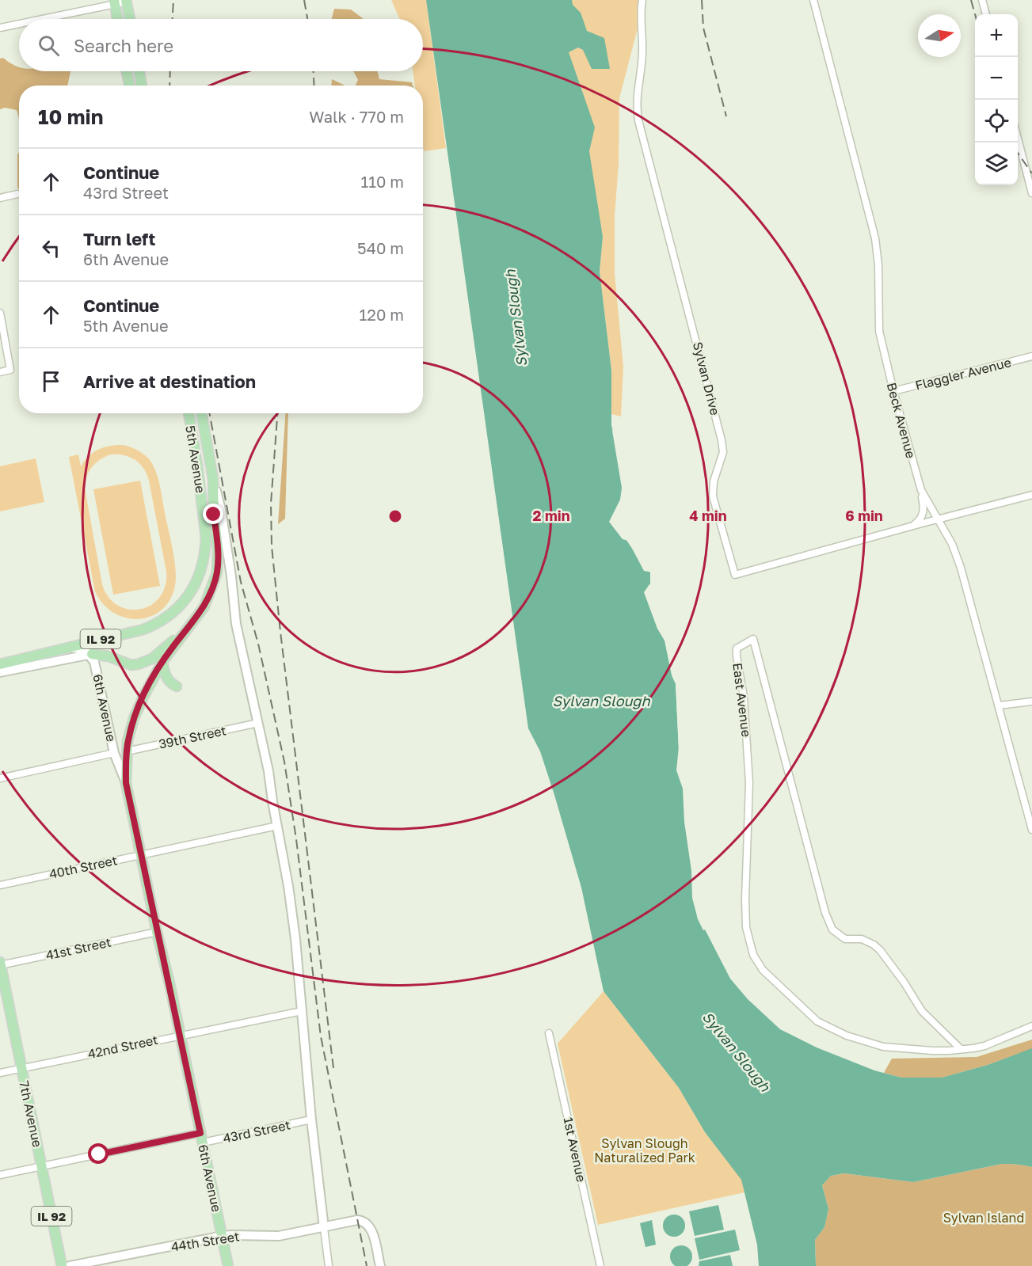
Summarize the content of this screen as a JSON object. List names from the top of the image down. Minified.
{"streets":{"main road":["5th Avenue","IL 92","6th Avenue","7th Avenue"],"street":["Flaggler Avenue","Sylvan Drive","Beck Avenue","East Avenue","39th Street","40th Street","41st Street","42nd Street","43rd Street","1st Avenue","44th Street"]},"crossings":[["Flaggler Avenue","Beck Avenue"],["Sylvan Drive","Beck Avenue"],["5th Avenue","IL 92"],["5th Avenue","6th Avenue"],["6th Avenue","39th Street"],["6th Avenue","40th Street"],["6th Avenue","41st Street"],["6th Avenue","42nd Street"],["6th Avenue","43rd Street"],["6th Avenue","44th Street"],["41st Street","7th Avenue"],["42nd Street","7th Avenue"],["7th Avenue","43rd Street"]],"water":["Sylvan Slough"],"parks":["Sylvan Slough Naturalized Park","Sylvan Island"],"north":"right","page":{"map_buttons":["+","−"],"search":"Search here","heading":["10 min","Walk · 770 m"],"list":[["Continue","43rd Street","110 m"],["Turn left","6th Avenue","540 m"],["Continue","5th Avenue","120 m"],"Arrive at destination"]},"rings":["2 min","4 min","6 min"]}
